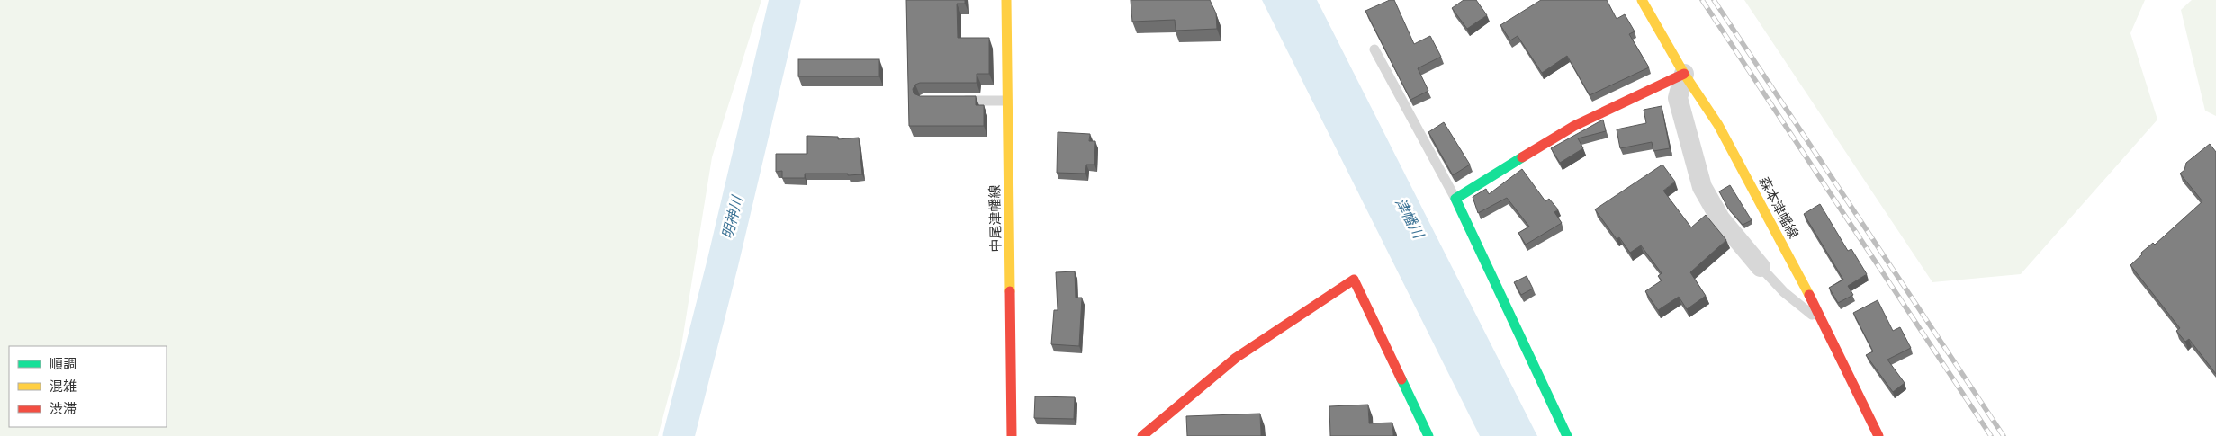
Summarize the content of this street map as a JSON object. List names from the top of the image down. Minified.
{"streets":{"street":["森本津幡線","中尾津幡線"]},"water":["明神川","津幡川"],"legend":["順調","混雑","渋滞"]}
